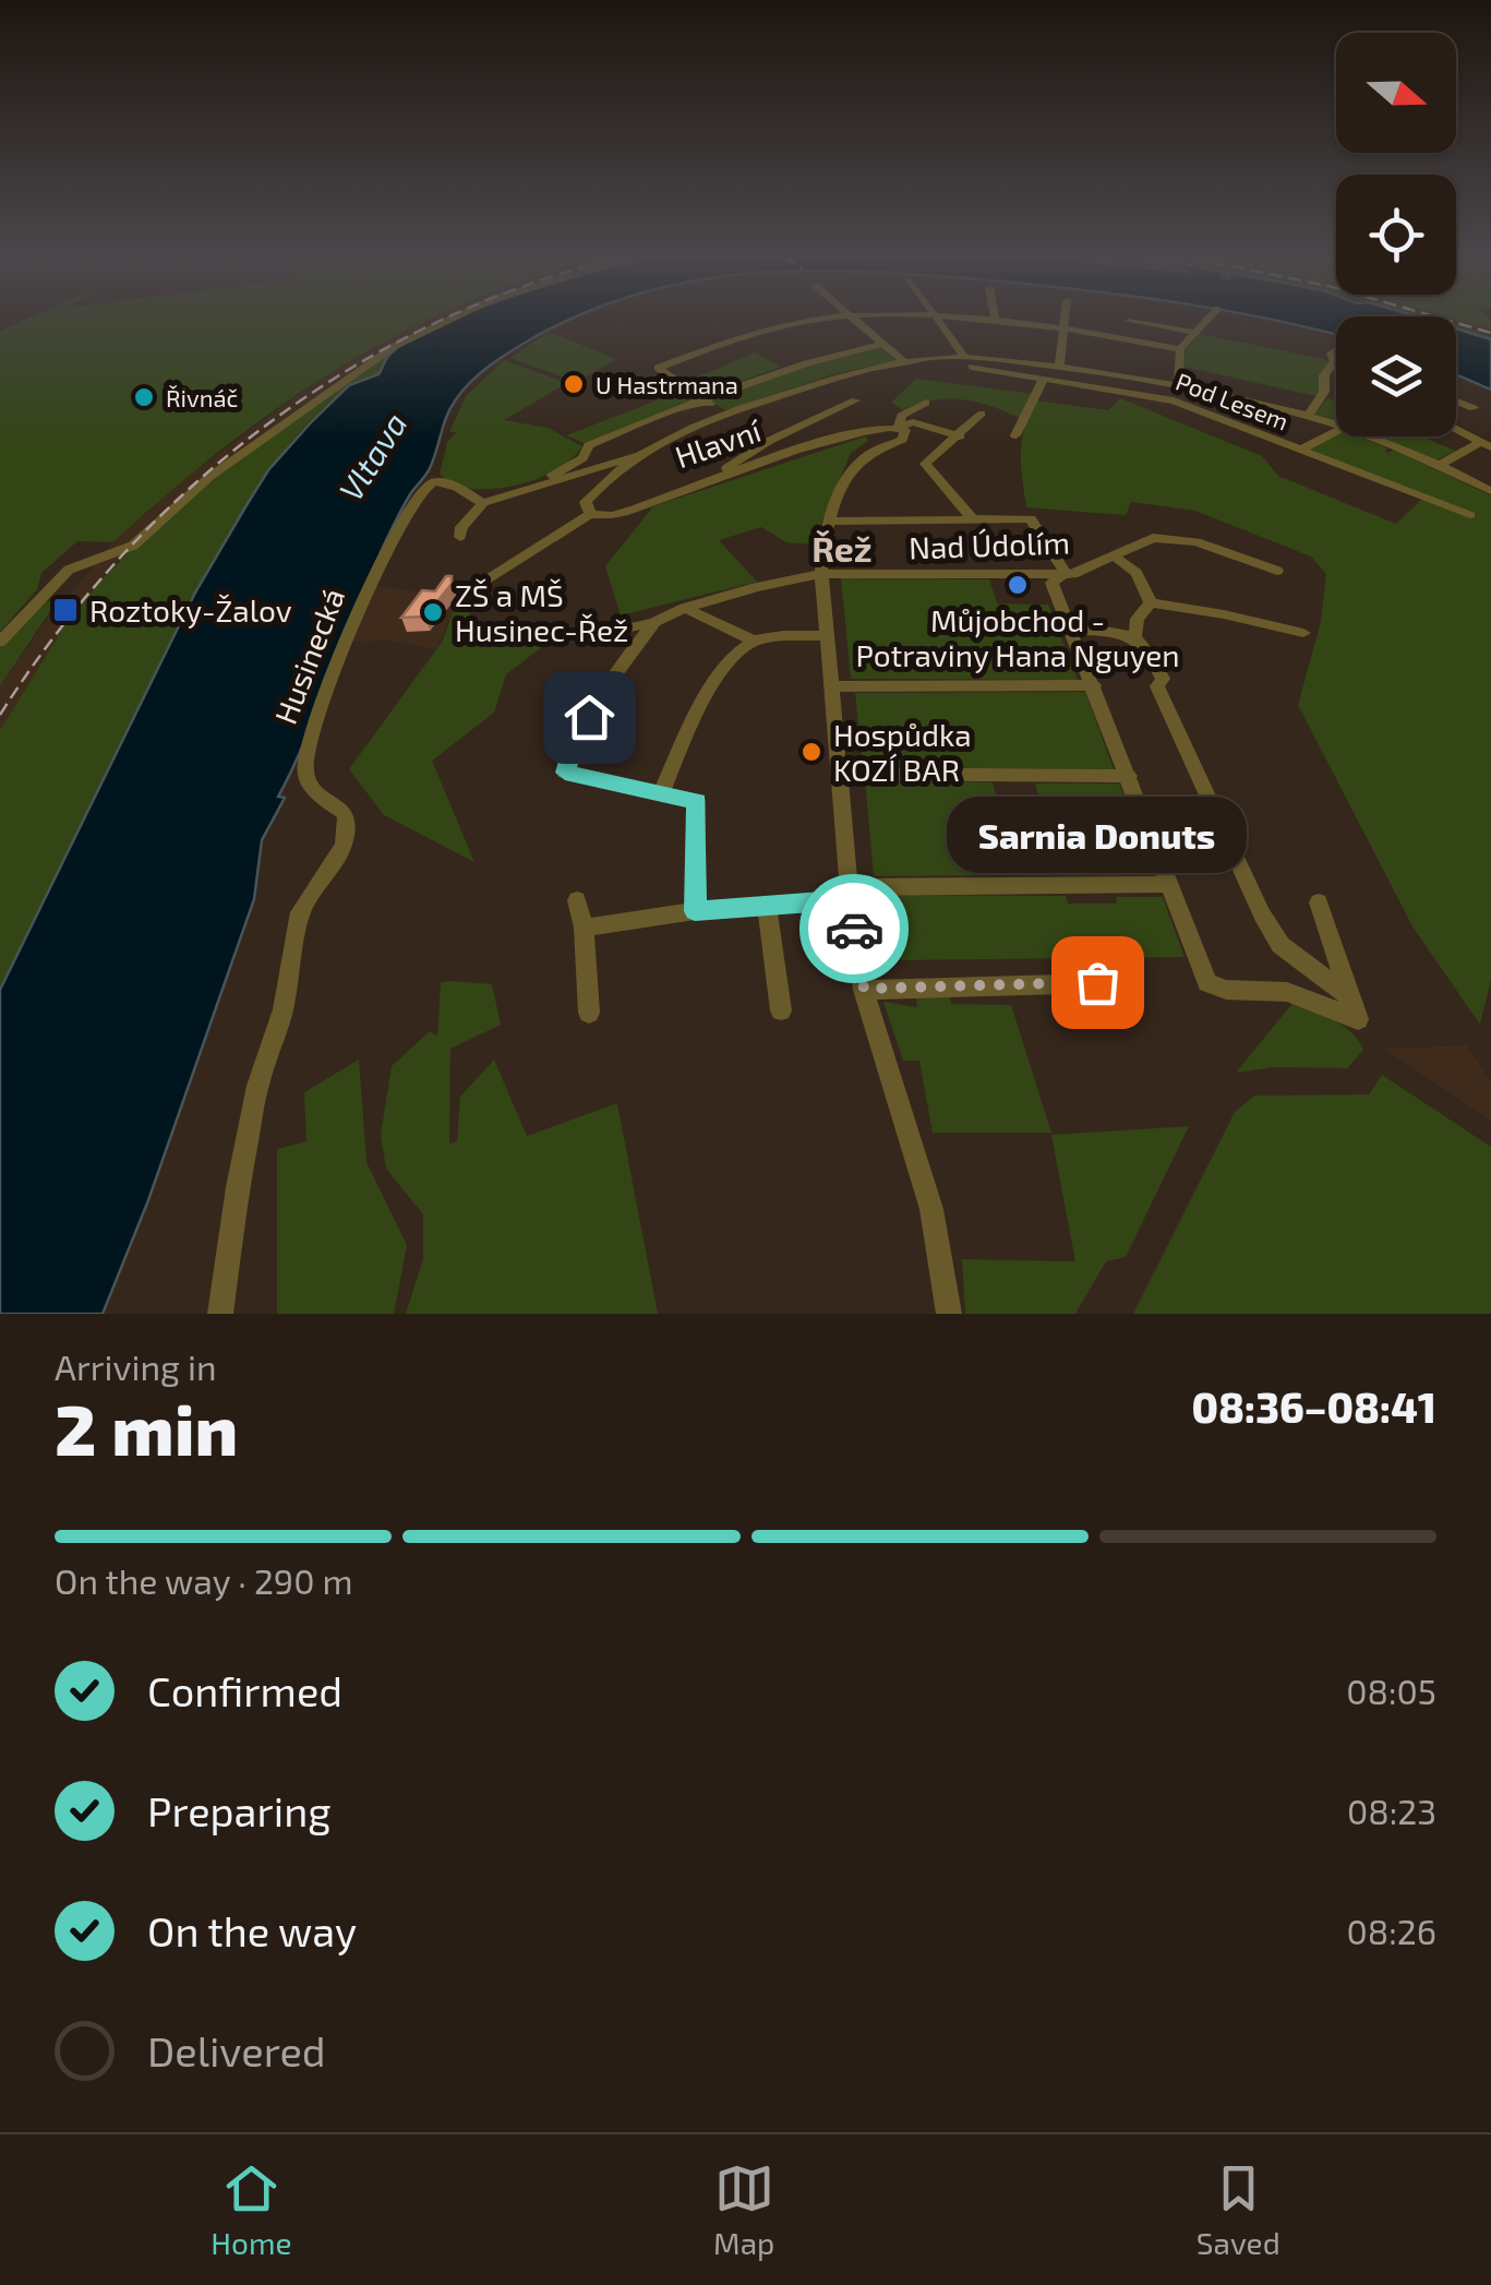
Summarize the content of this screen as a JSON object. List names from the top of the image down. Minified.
{"streets":{"street":["Pod Lesem","Hlavní","Nad Údolím","Husinecká"]},"crossings":[["Pod Lesem","Hlavní"]],"districts":["Řež"],"water":["Vltava"],"places":{"other":["U Hastrmana","Řivnáč","Můjobchod - Potraviny Hana Nguyen","ZŠ a MŠ Husinec-Řež","Hospůdka KOZÍ BAR","Sarnia Donuts"],"transit":["Roztoky-Žalov"]},"north":"right","page":{"bubble":"Sarnia Donuts","heading":["2 min","Arriving in","08:36–08:41"],"bar":"On the way · 290 m","list":[["Confirmed","08:05"],["Preparing","08:23"],["On the way","08:26"],"Delivered"],"tabs":["Home","Map","Saved"]}}
